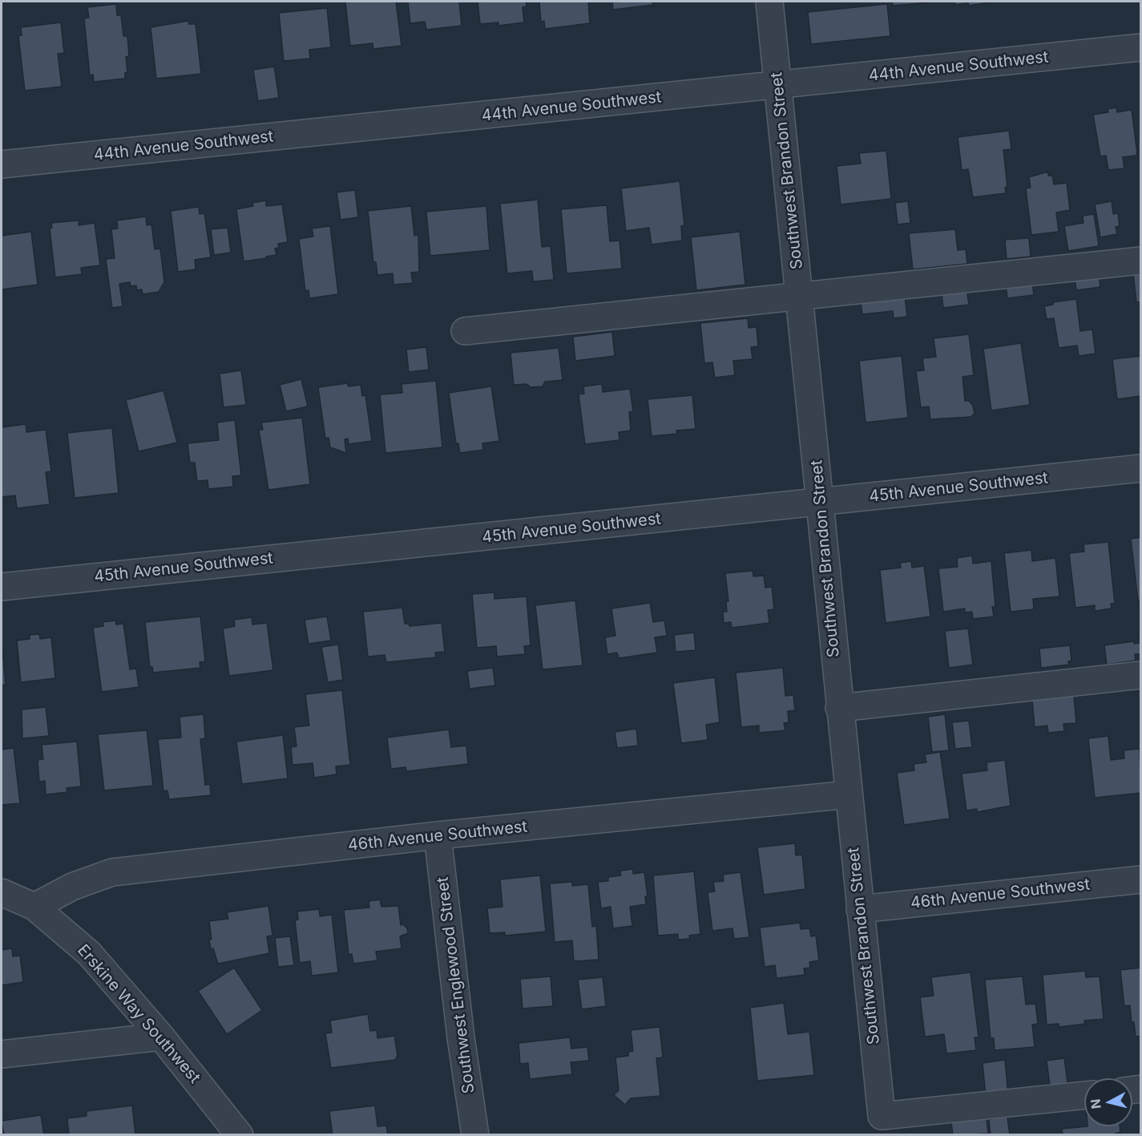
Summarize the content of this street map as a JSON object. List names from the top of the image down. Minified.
{"streets":{"street":["44th Avenue Southwest","Southwest Brandon Street","45th Avenue Southwest","46th Avenue Southwest","Southwest Englewood Street","Erskine Way Southwest"]},"crossings":[["44th Avenue Southwest","Southwest Brandon Street"],["Southwest Brandon Street","45th Avenue Southwest"],["Southwest Brandon Street","46th Avenue Southwest"],["46th Avenue Southwest","Southwest Englewood Street"],["46th Avenue Southwest","Erskine Way Southwest"]],"north":"left"}
